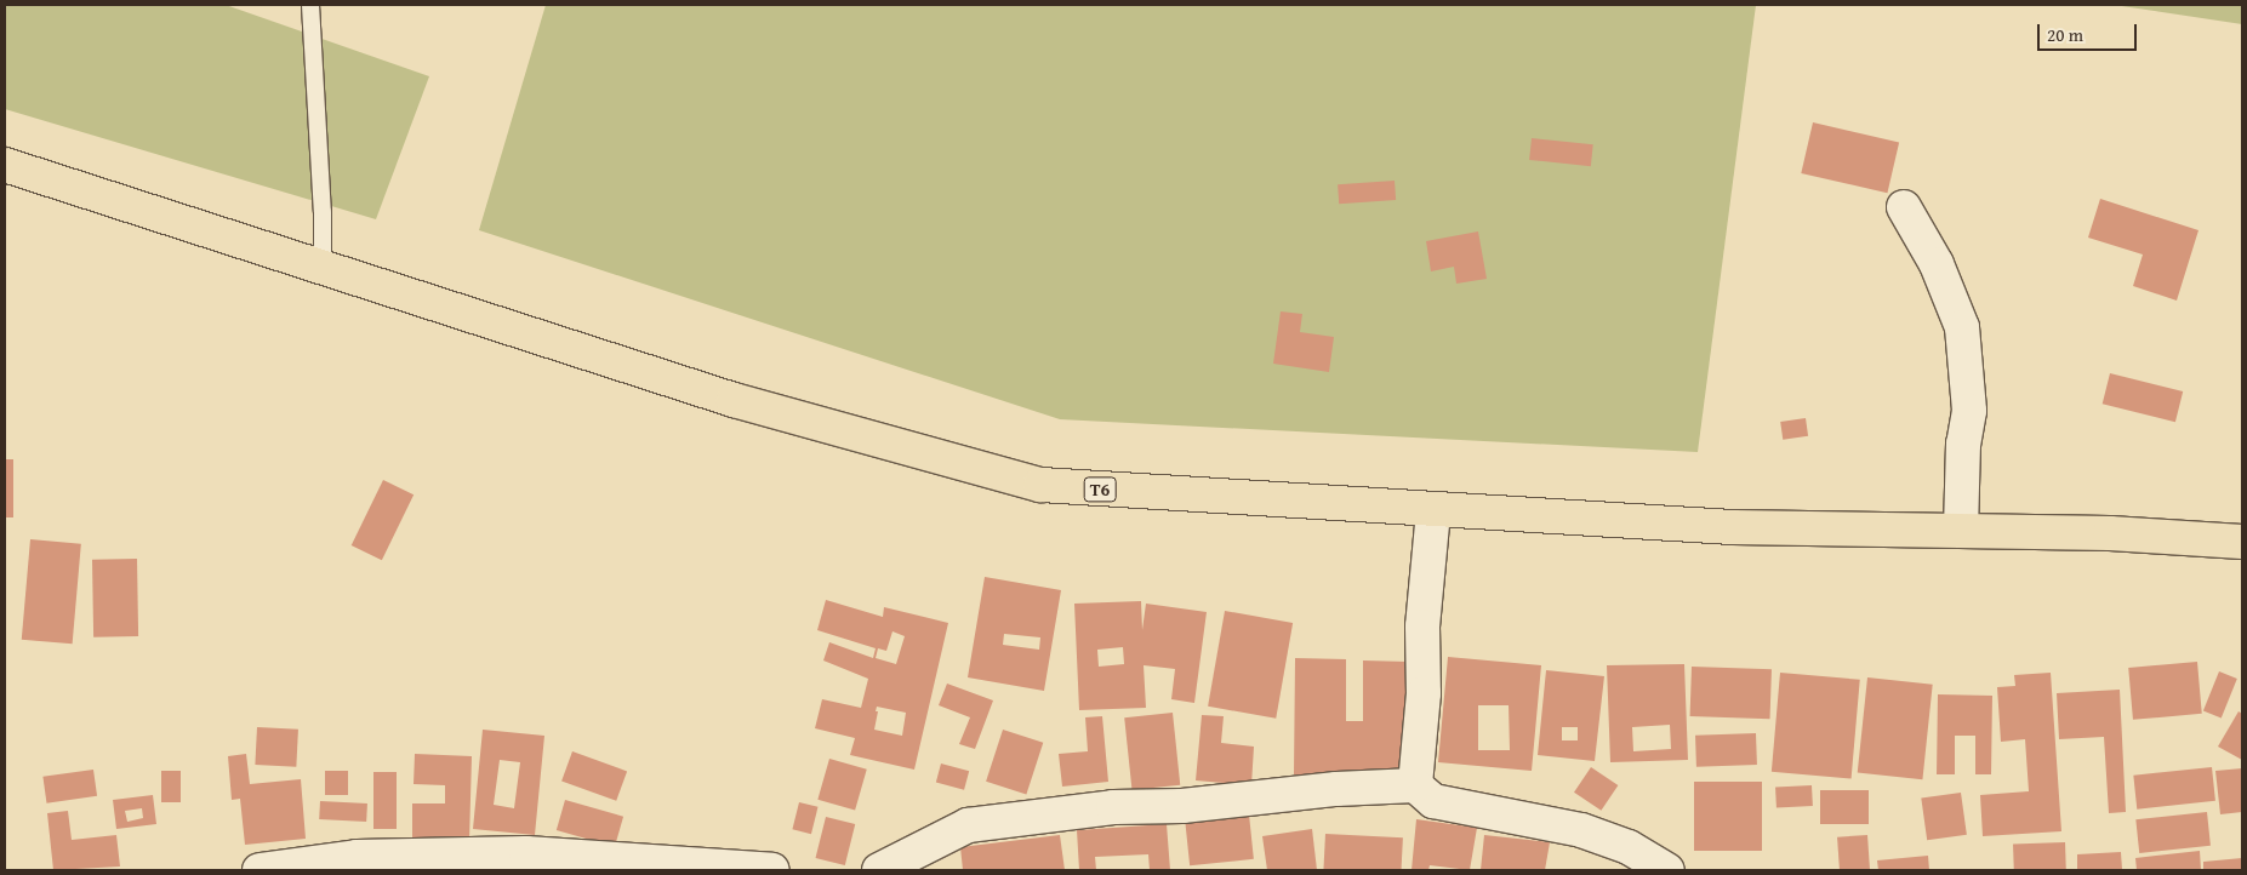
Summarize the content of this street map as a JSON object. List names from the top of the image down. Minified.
{"streets":{"highway":["T6"]},"scale_bar":"20 m"}
